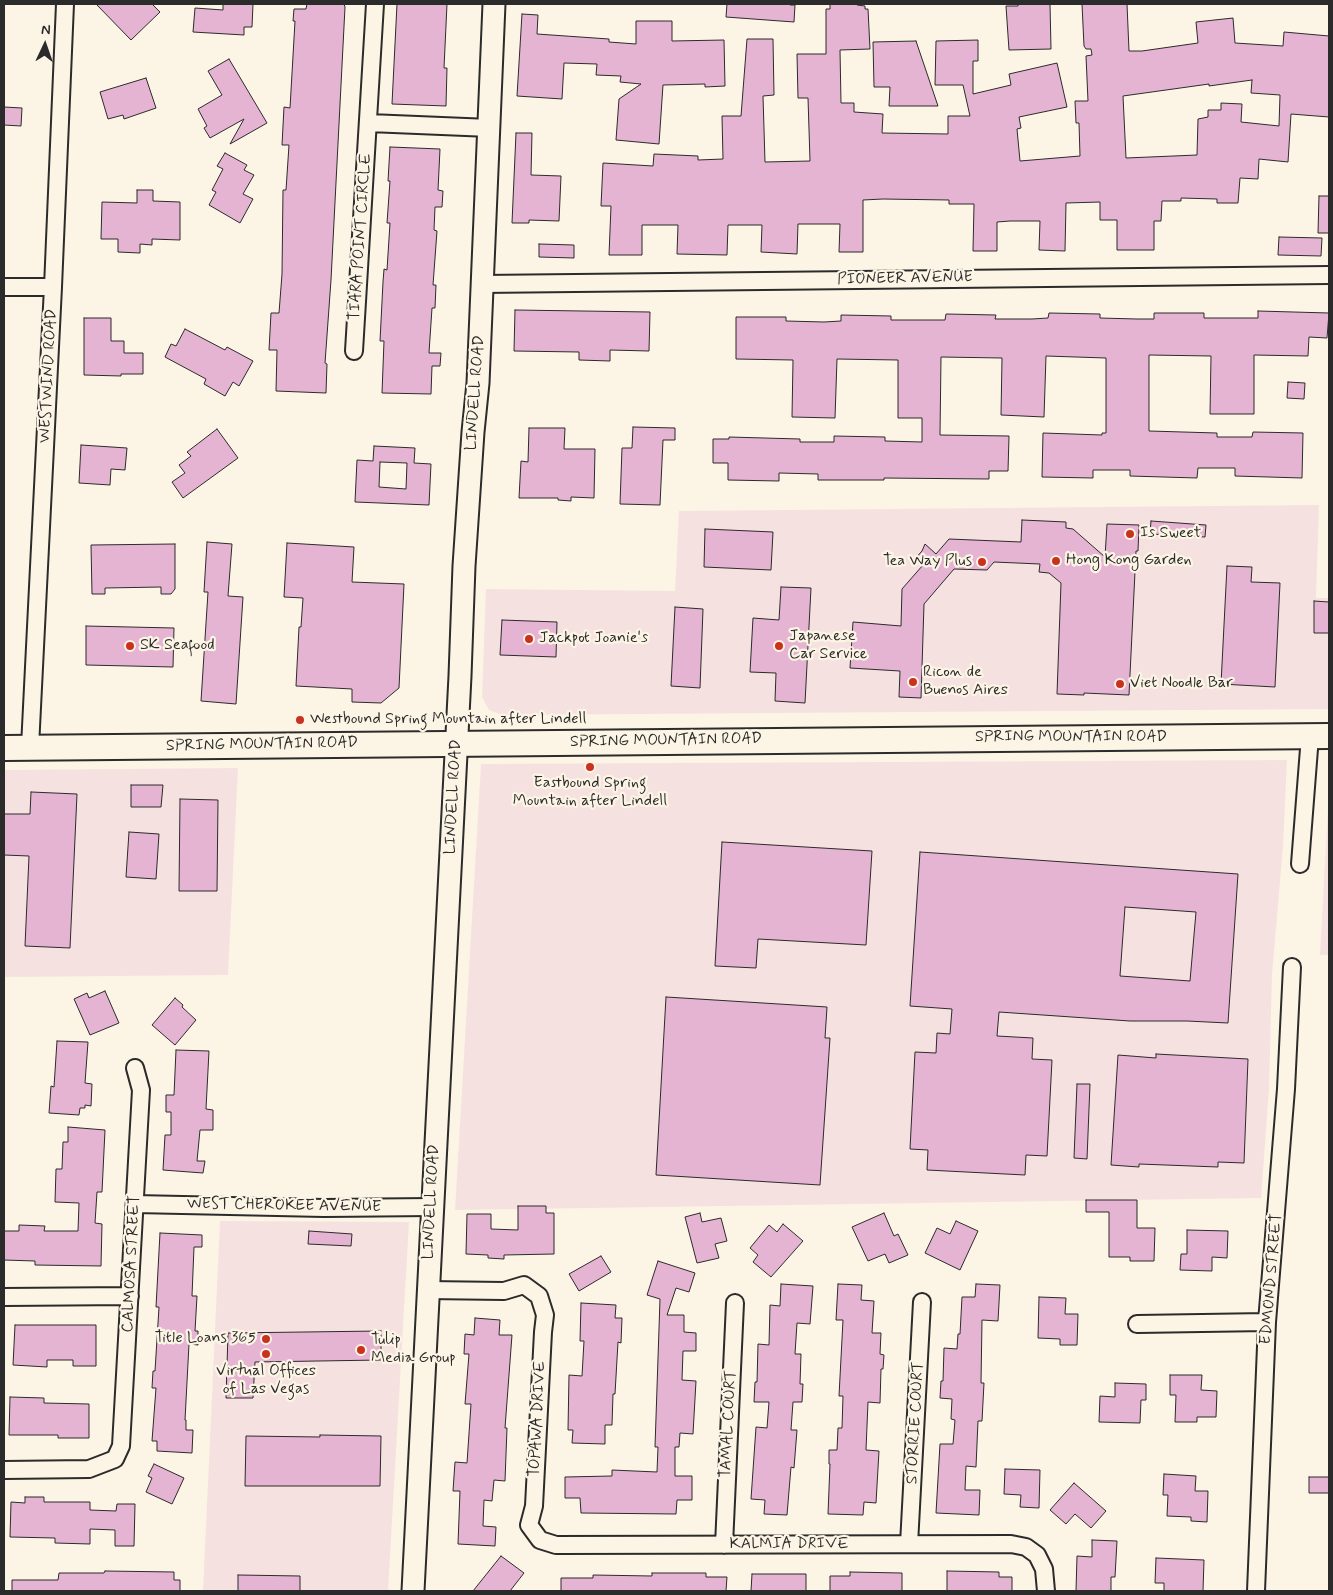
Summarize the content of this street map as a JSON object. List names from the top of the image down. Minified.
{"streets":{"main road":["SPRING MOUNTAIN ROAD"],"street":["TIARA POINT CIRCLE","PIONEER AVENUE","WESTWIND ROAD","LINDELL ROAD","WEST CHEROKEE AVENUE","CALMOSA STREET","EDMOND STREET","TOPAWA DRIVE","STORRIE COURT","TAMAL COURT","KALMIA DRIVE"]},"crossings":[["PIONEER AVENUE","LINDELL ROAD"],["WESTWIND ROAD","SPRING MOUNTAIN ROAD"],["LINDELL ROAD","SPRING MOUNTAIN ROAD"],["LINDELL ROAD","WEST CHEROKEE AVENUE"],["LINDELL ROAD","TOPAWA DRIVE"],["WEST CHEROKEE AVENUE","CALMOSA STREET"],["TOPAWA DRIVE","KALMIA DRIVE"],["STORRIE COURT","KALMIA DRIVE"],["TAMAL COURT","KALMIA DRIVE"]],"places":["Is Sweet","Hong Kong Garden","Tea Way Plus","Jackpot Joanie's","SK Seafood","Japanese Car Service","Ricon de Buenos Aires","Viet Noodle Bar","Westbound Spring Mountain after Lindell","Eastbound Spring Mountain after Lindell","Title Loans 365","Tulip Media Group","Virtual Offices of Las Vegas"],"north":"top"}
